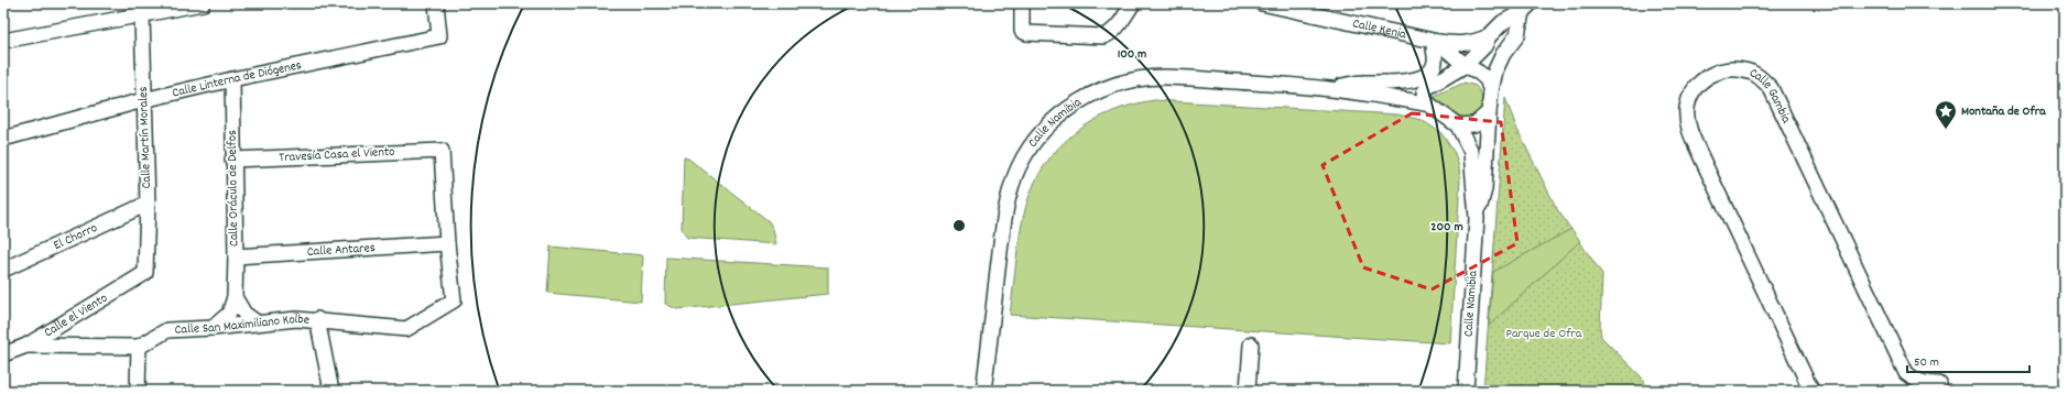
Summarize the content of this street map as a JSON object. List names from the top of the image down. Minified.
{"streets":{"street":["Calle Kenia","Calle Linterna de Diógenes","Calle Gambia","Calle Namibia","Calle Martín Morales","Travesía Casa el Viento","Calle Oráculo de Delfos","El Chorro","Calle Antares","Calle el Viento","Calle San Maximiliano Kolbe"]},"crossings":[["Calle Kenia","Calle Namibia"],["Calle Linterna de Diógenes","Calle Martín Morales"],["Calle Linterna de Diógenes","Calle Oráculo de Delfos"],["Calle Martín Morales","El Chorro"],["Calle Martín Morales","Calle el Viento"],["Travesía Casa el Viento","Calle Oráculo de Delfos"],["Travesía Casa el Viento","Calle Antares"],["Travesía Casa el Viento","Calle San Maximiliano Kolbe"],["Calle Oráculo de Delfos","Calle Antares"],["Calle Oráculo de Delfos","Calle San Maximiliano Kolbe"],["Calle Antares","Calle San Maximiliano Kolbe"]],"parks":["Parque de Ofra"],"places":{"place":["Montaña de Ofra"]},"scale_bar":"50 m","rings":["100 m","200 m"]}
